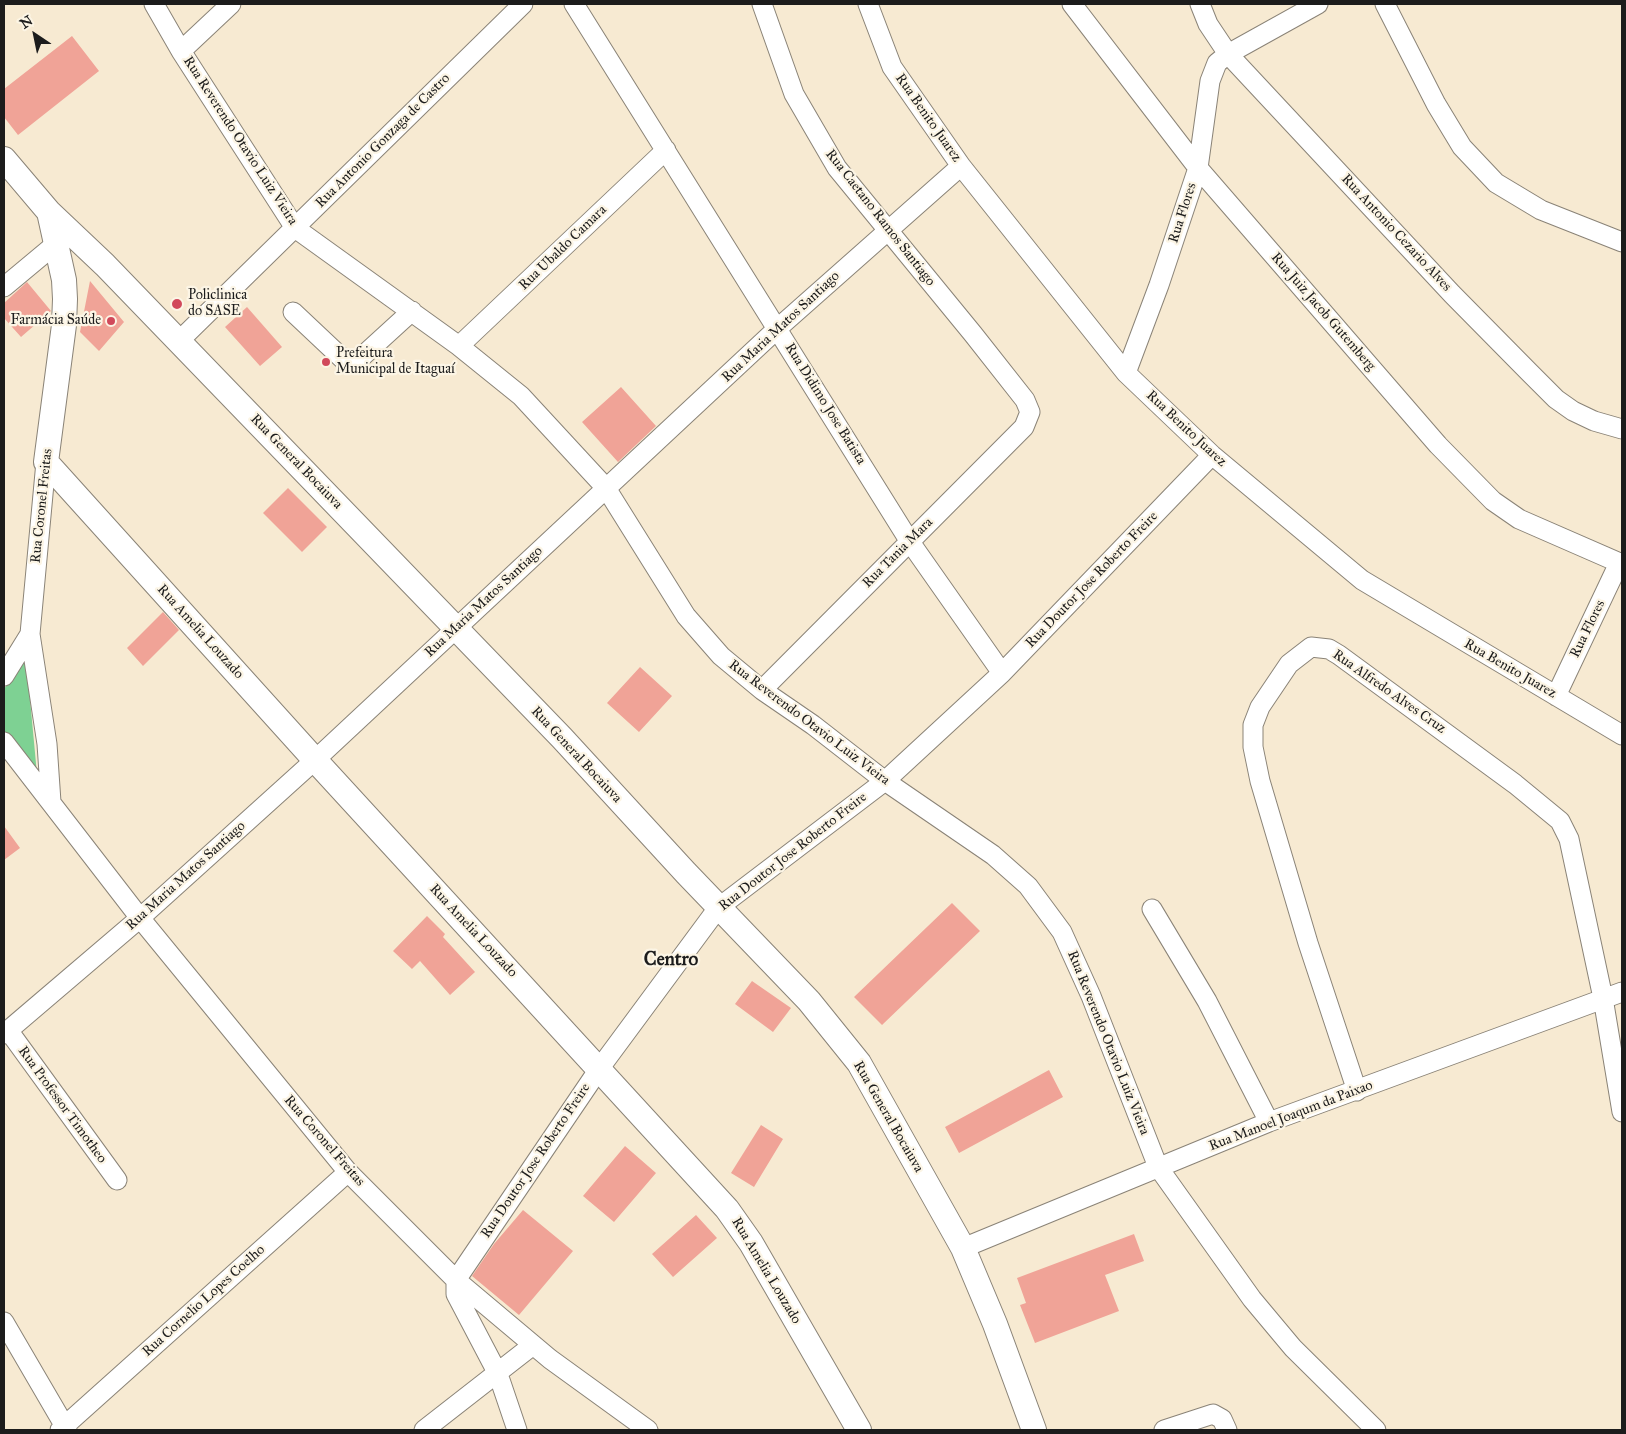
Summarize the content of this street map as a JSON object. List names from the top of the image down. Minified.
{"streets":{"main road":["Rua General Bocaiuva","Rua Coronel Freitas","Rua Amelia Louzado"],"street":["Rua Benito Juarez","Rua Reverendo Otavio Luiz Vieira","Rua Antonio Gonzaga de Castro","Rua Flores","Rua Caetano Ramos Santiago","Rua Antonio Cezario Alves","Rua Ubaldo Camara","Rua Juiz Jacob Gutemberg","Rua Maria Matos Santiago","Rua Didimo Jose Batista","Rua Tania Mara","Rua Doutor Jose Roberto Freire","Rua Alfredo Alves Cruz","Rua Professor Timotheo","Rua Manoel Joaqum da Paixao","Rua Cornelio Lopes Coelho"]},"crossings":[["Rua Benito Juarez","Rua Flores"],["Rua Benito Juarez","Rua Maria Matos Santiago"],["Rua Benito Juarez","Rua Doutor Jose Roberto Freire"],["Rua Reverendo Otavio Luiz Vieira","Rua Antonio Gonzaga de Castro"],["Rua Reverendo Otavio Luiz Vieira","Rua Ubaldo Camara"],["Rua Reverendo Otavio Luiz Vieira","Rua Maria Matos Santiago"],["Rua Reverendo Otavio Luiz Vieira","Rua Tania Mara"],["Rua Reverendo Otavio Luiz Vieira","Rua Doutor Jose Roberto Freire"],["Rua Reverendo Otavio Luiz Vieira","Rua Manoel Joaqum da Paixao"],["Rua Antonio Gonzaga de Castro","Rua General Bocaiuva"],["Rua Flores","Rua Antonio Cezario Alves"],["Rua Flores","Rua Juiz Jacob Gutemberg"],["Rua Caetano Ramos Santiago","Rua Maria Matos Santiago"],["Rua Caetano Ramos Santiago","Rua Tania Mara"],["Rua Ubaldo Camara","Rua Didimo Jose Batista"],["Rua Maria Matos Santiago","Rua Didimo Jose Batista"],["Rua Maria Matos Santiago","Rua General Bocaiuva"],["Rua Maria Matos Santiago","Rua Coronel Freitas"],["Rua Maria Matos Santiago","Rua Amelia Louzado"],["Rua Maria Matos Santiago","Rua Professor Timotheo"],["Rua Didimo Jose Batista","Rua Tania Mara"],["Rua Didimo Jose Batista","Rua Doutor Jose Roberto Freire"],["Rua General Bocaiuva","Rua Coronel Freitas"],["Rua General Bocaiuva","Rua Doutor Jose Roberto Freire"],["Rua General Bocaiuva","Rua Manoel Joaqum da Paixao"],["Rua Coronel Freitas","Rua Doutor Jose Roberto Freire"],["Rua Coronel Freitas","Rua Amelia Louzado"],["Rua Coronel Freitas","Rua Cornelio Lopes Coelho"],["Rua Doutor Jose Roberto Freire","Rua Amelia Louzado"],["Rua Alfredo Alves Cruz","Rua Manoel Joaqum da Paixao"]],"districts":["Centro"],"places":["Policlinica do SASE","Farmácia Saúde","Prefeitura Municipal de Itaguaí"],"north":"top left"}
